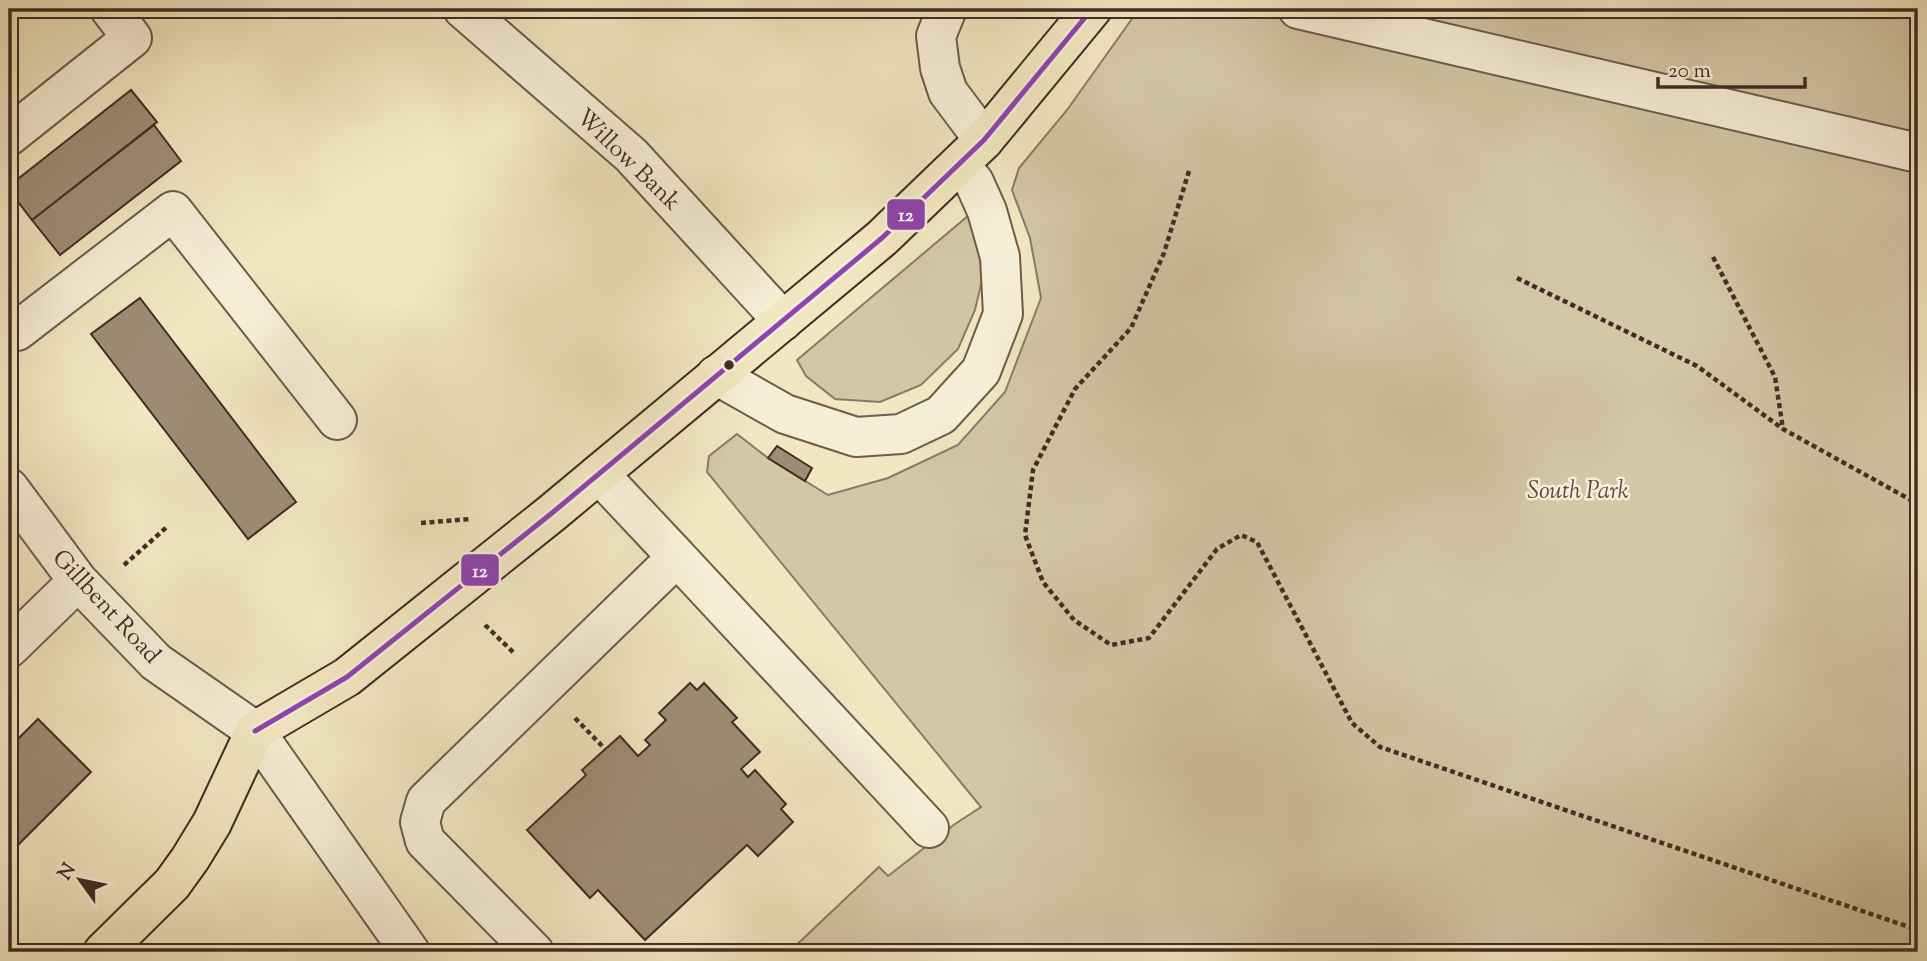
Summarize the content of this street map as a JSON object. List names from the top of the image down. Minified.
{"streets":{"street":["Willow Bank","Gillbent Road"]},"parks":["South Park"],"lines":["transit line 12"],"scale_bar":"20 m","north":"top left"}
